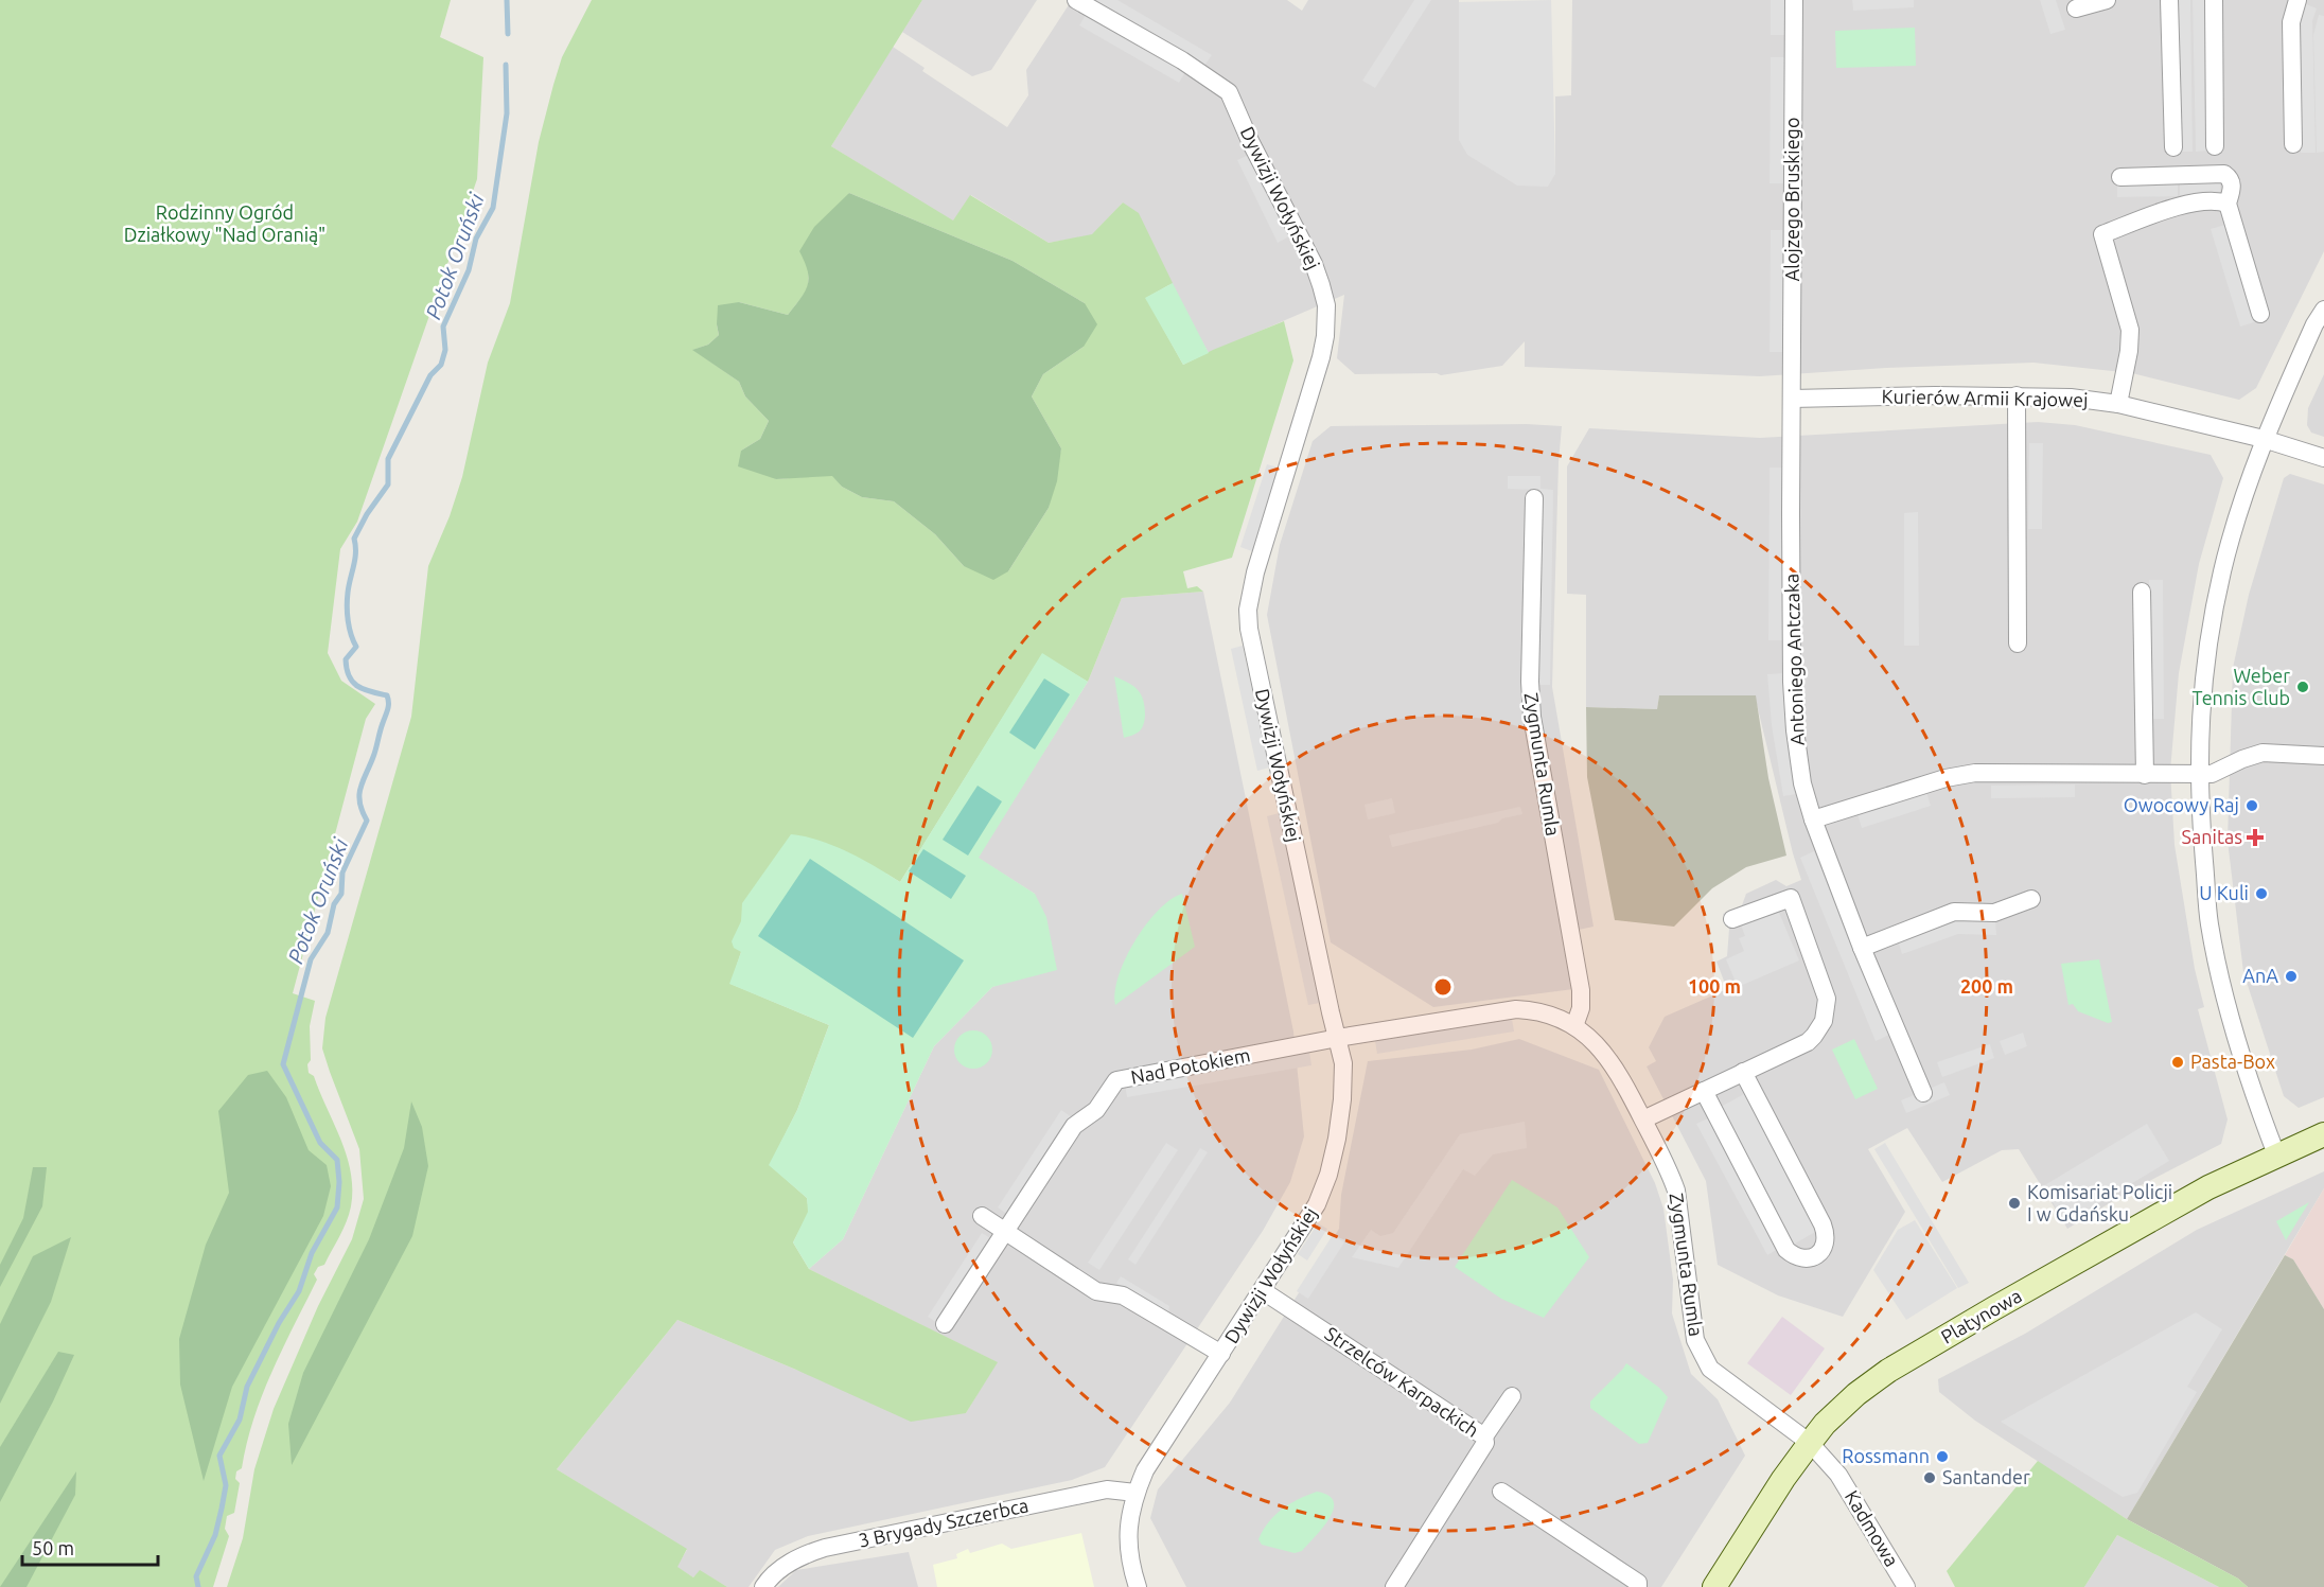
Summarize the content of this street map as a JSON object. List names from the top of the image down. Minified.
{"streets":{"street":["Dywizji Wołyńskiej","Alojzego Bruskiego","Kurierów Armii Krajowej","Antoniego Antczaka","Zygmunta Rumla","Nad Potokiem","Platynowa","Strzelców Karpackich","3 Brygady Szczerbca","Kadmowa"]},"crossings":[["Dywizji Wołyńskiej","Zygmunta Rumla"],["Dywizji Wołyńskiej","Nad Potokiem"],["Dywizji Wołyńskiej","Strzelców Karpackich"],["Dywizji Wołyńskiej","3 Brygady Szczerbca"],["Alojzego Bruskiego","Kurierów Armii Krajowej"],["Alojzego Bruskiego","Antoniego Antczaka"],["Kurierów Armii Krajowej","Antoniego Antczaka"],["Zygmunta Rumla","Nad Potokiem"],["Zygmunta Rumla","Platynowa"],["Zygmunta Rumla","Kadmowa"],["Platynowa","Kadmowa"]],"water":["Potok Oruński"],"parks":["Rodzinny Ogród Działkowy \"Nad Oranią\""],"places":{"other":["Weber Tennis Club","Owocowy Raj","U Kuli","AnA","Pasta-Box","Komisariat Policji I w Gdańsku","Rossmann","Santander"],"health":["Sanitas"]},"scale_bar":"50 m","rings":["100 m","200 m"]}
